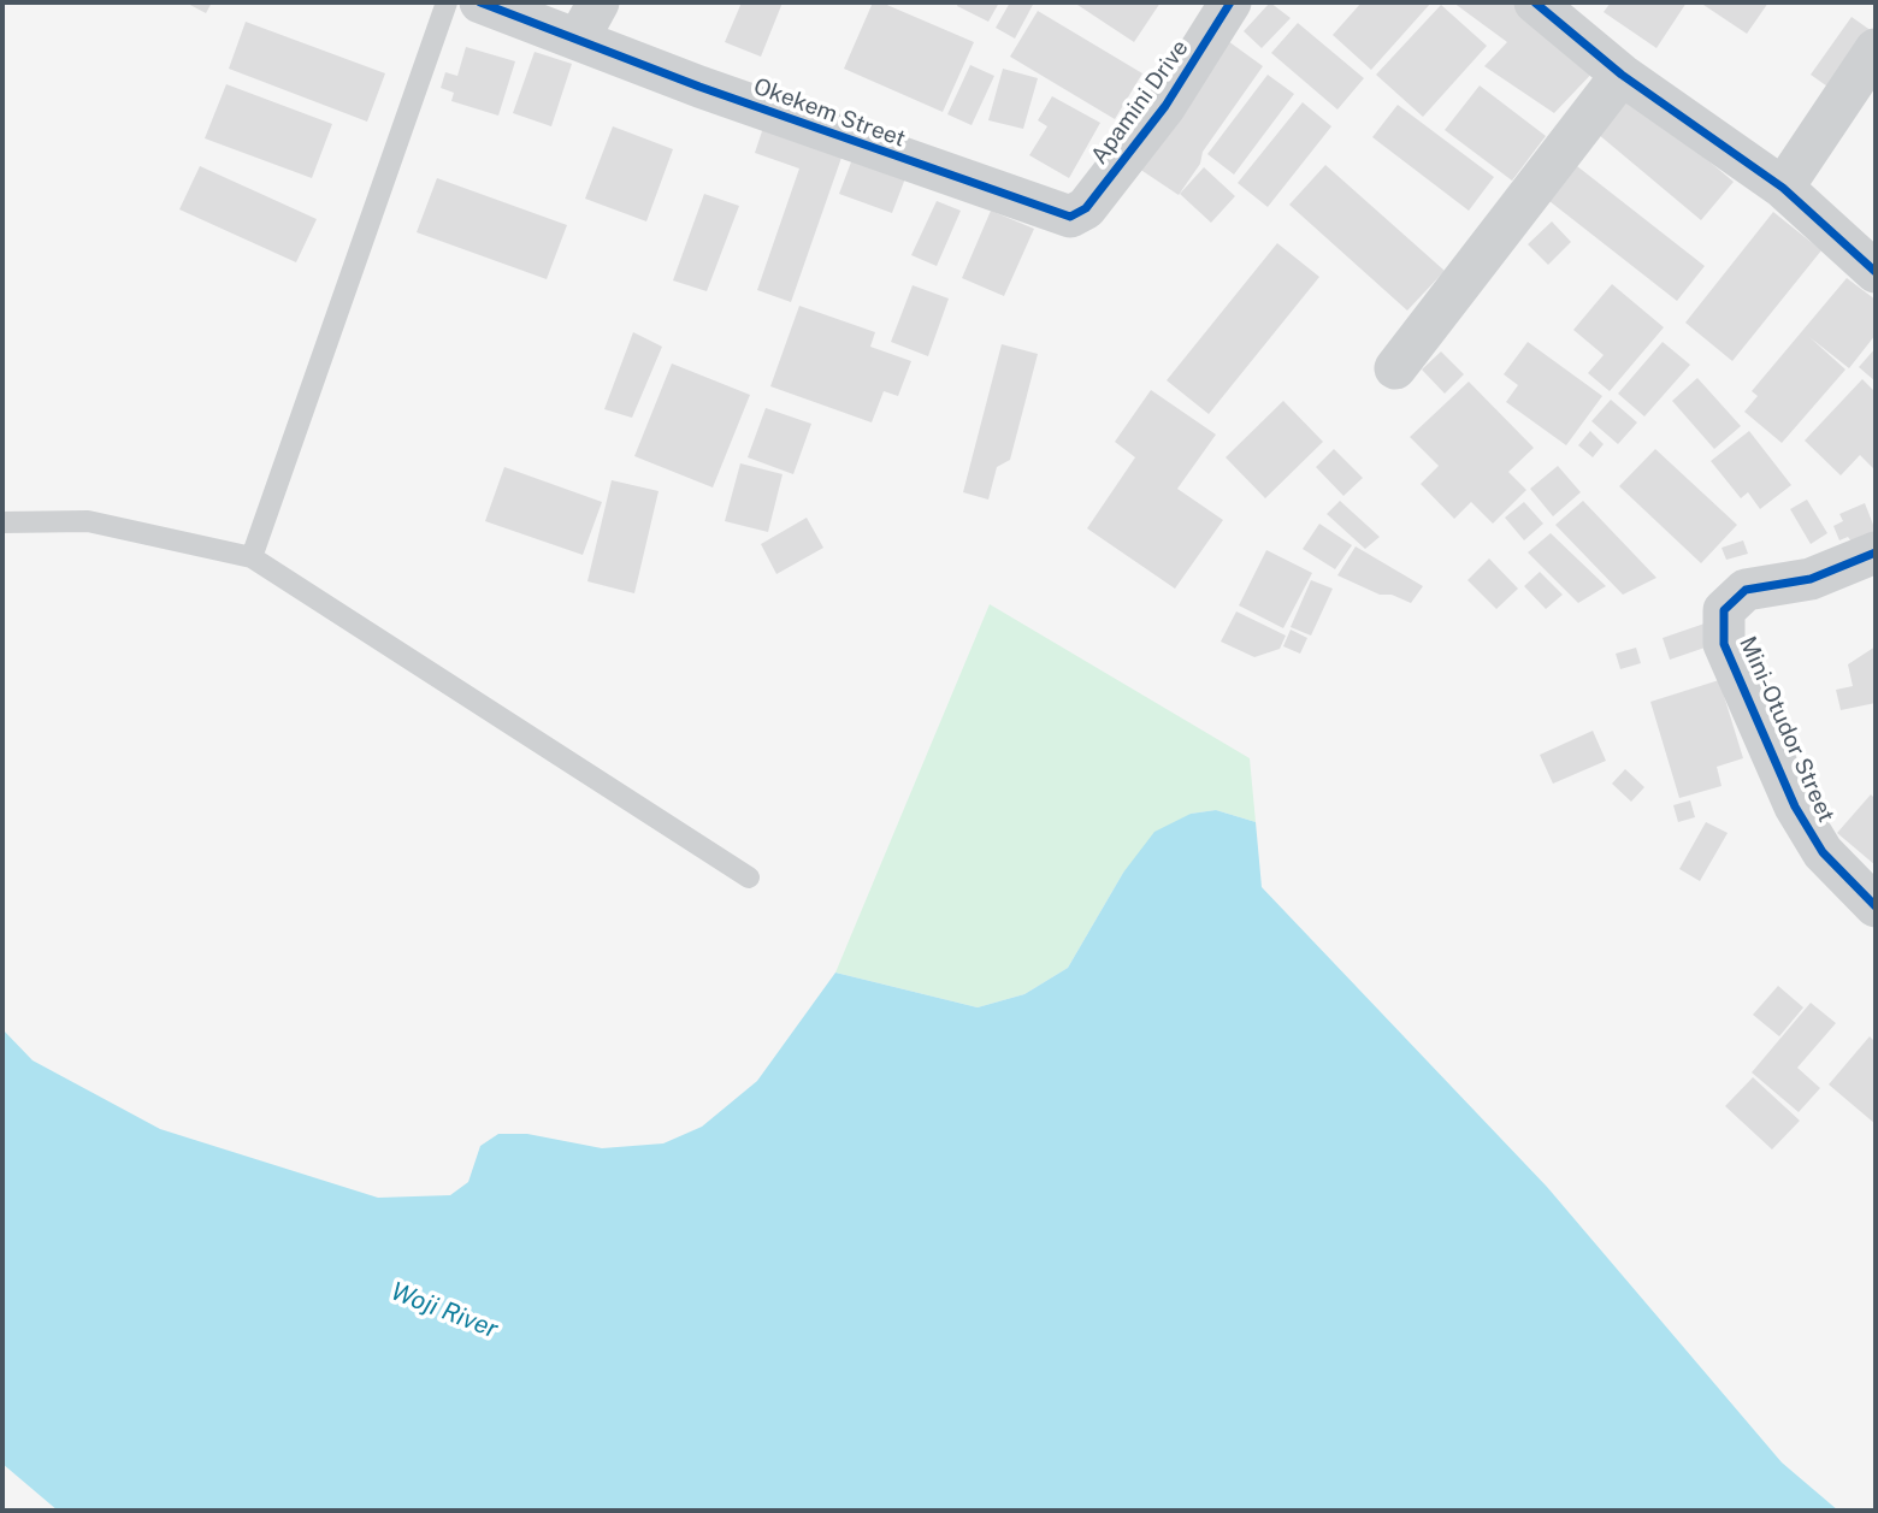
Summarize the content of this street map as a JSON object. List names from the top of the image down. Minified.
{"streets":{"street":["Apamini Drive","Okekem Street","Mini-Otudor Street"]},"crossings":[["Apamini Drive","Okekem Street"]],"water":["Woji River"]}
